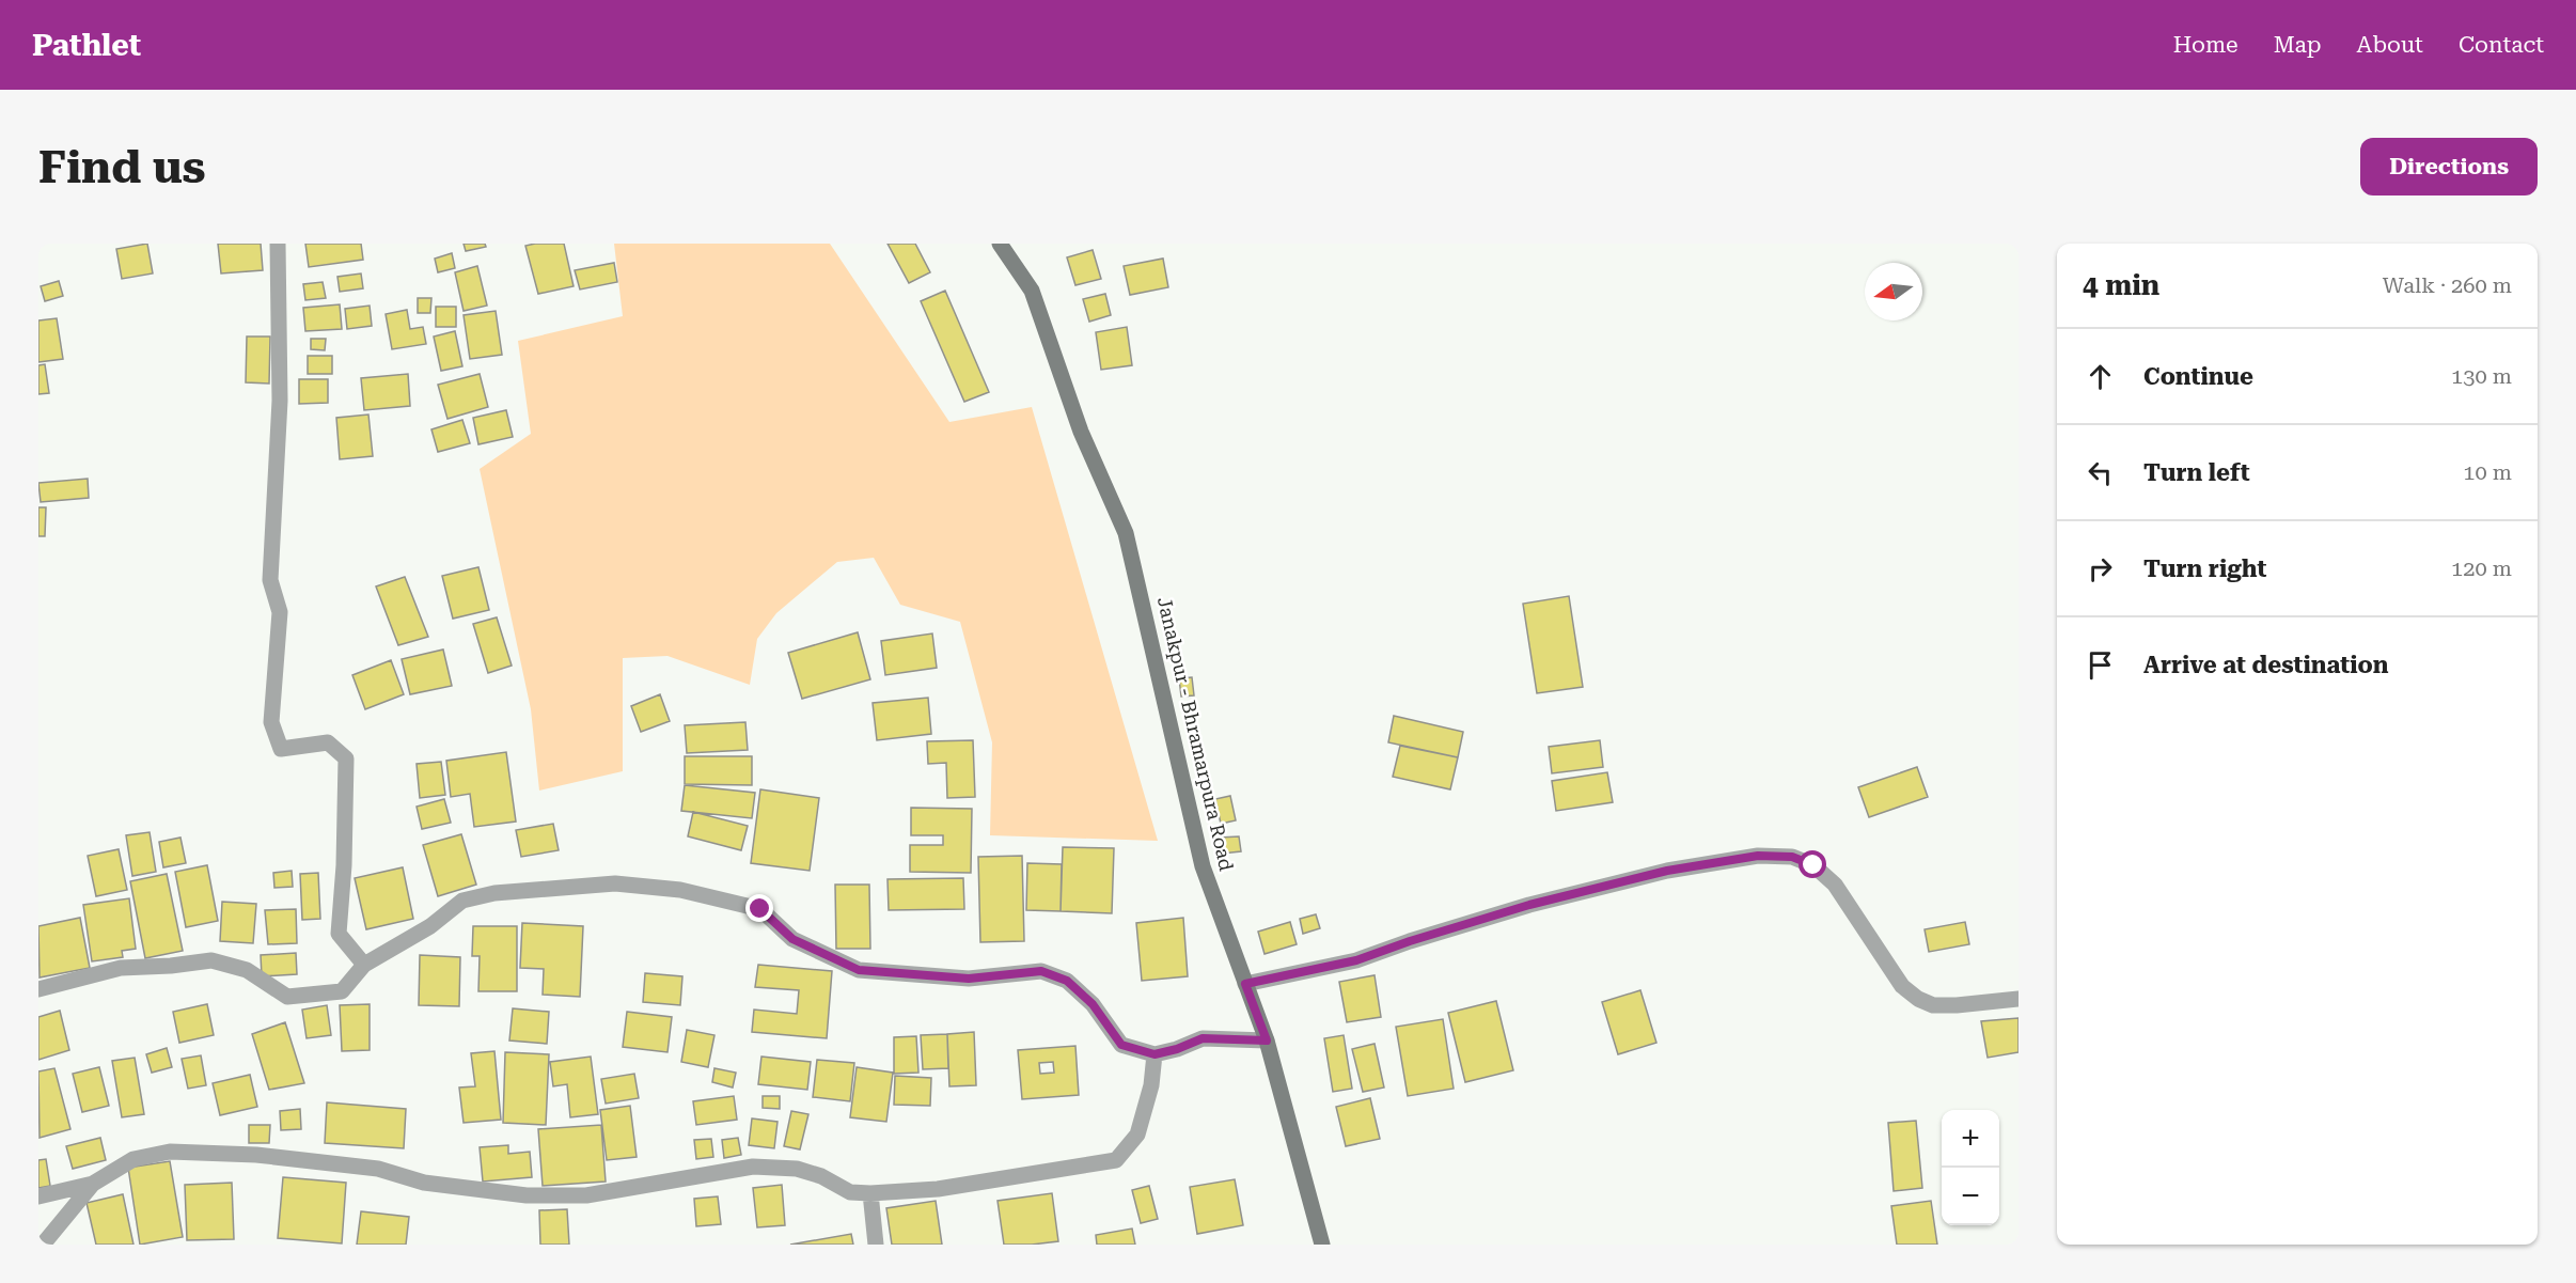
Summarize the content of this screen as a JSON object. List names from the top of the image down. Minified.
{"streets":{"street":["Janakpur - Bhramarpura Road"]},"north":"left","page":{"header":"Pathlet","nav":["Home","Map","About","Contact"],"buttons":"Directions","title":"Find us","heading":["4 min","Walk · 260 m"],"list":[["Continue","130 m"],["Turn left","10 m"],["Turn right","120 m"],"Arrive at destination"],"map_buttons":["+","−"]}}
